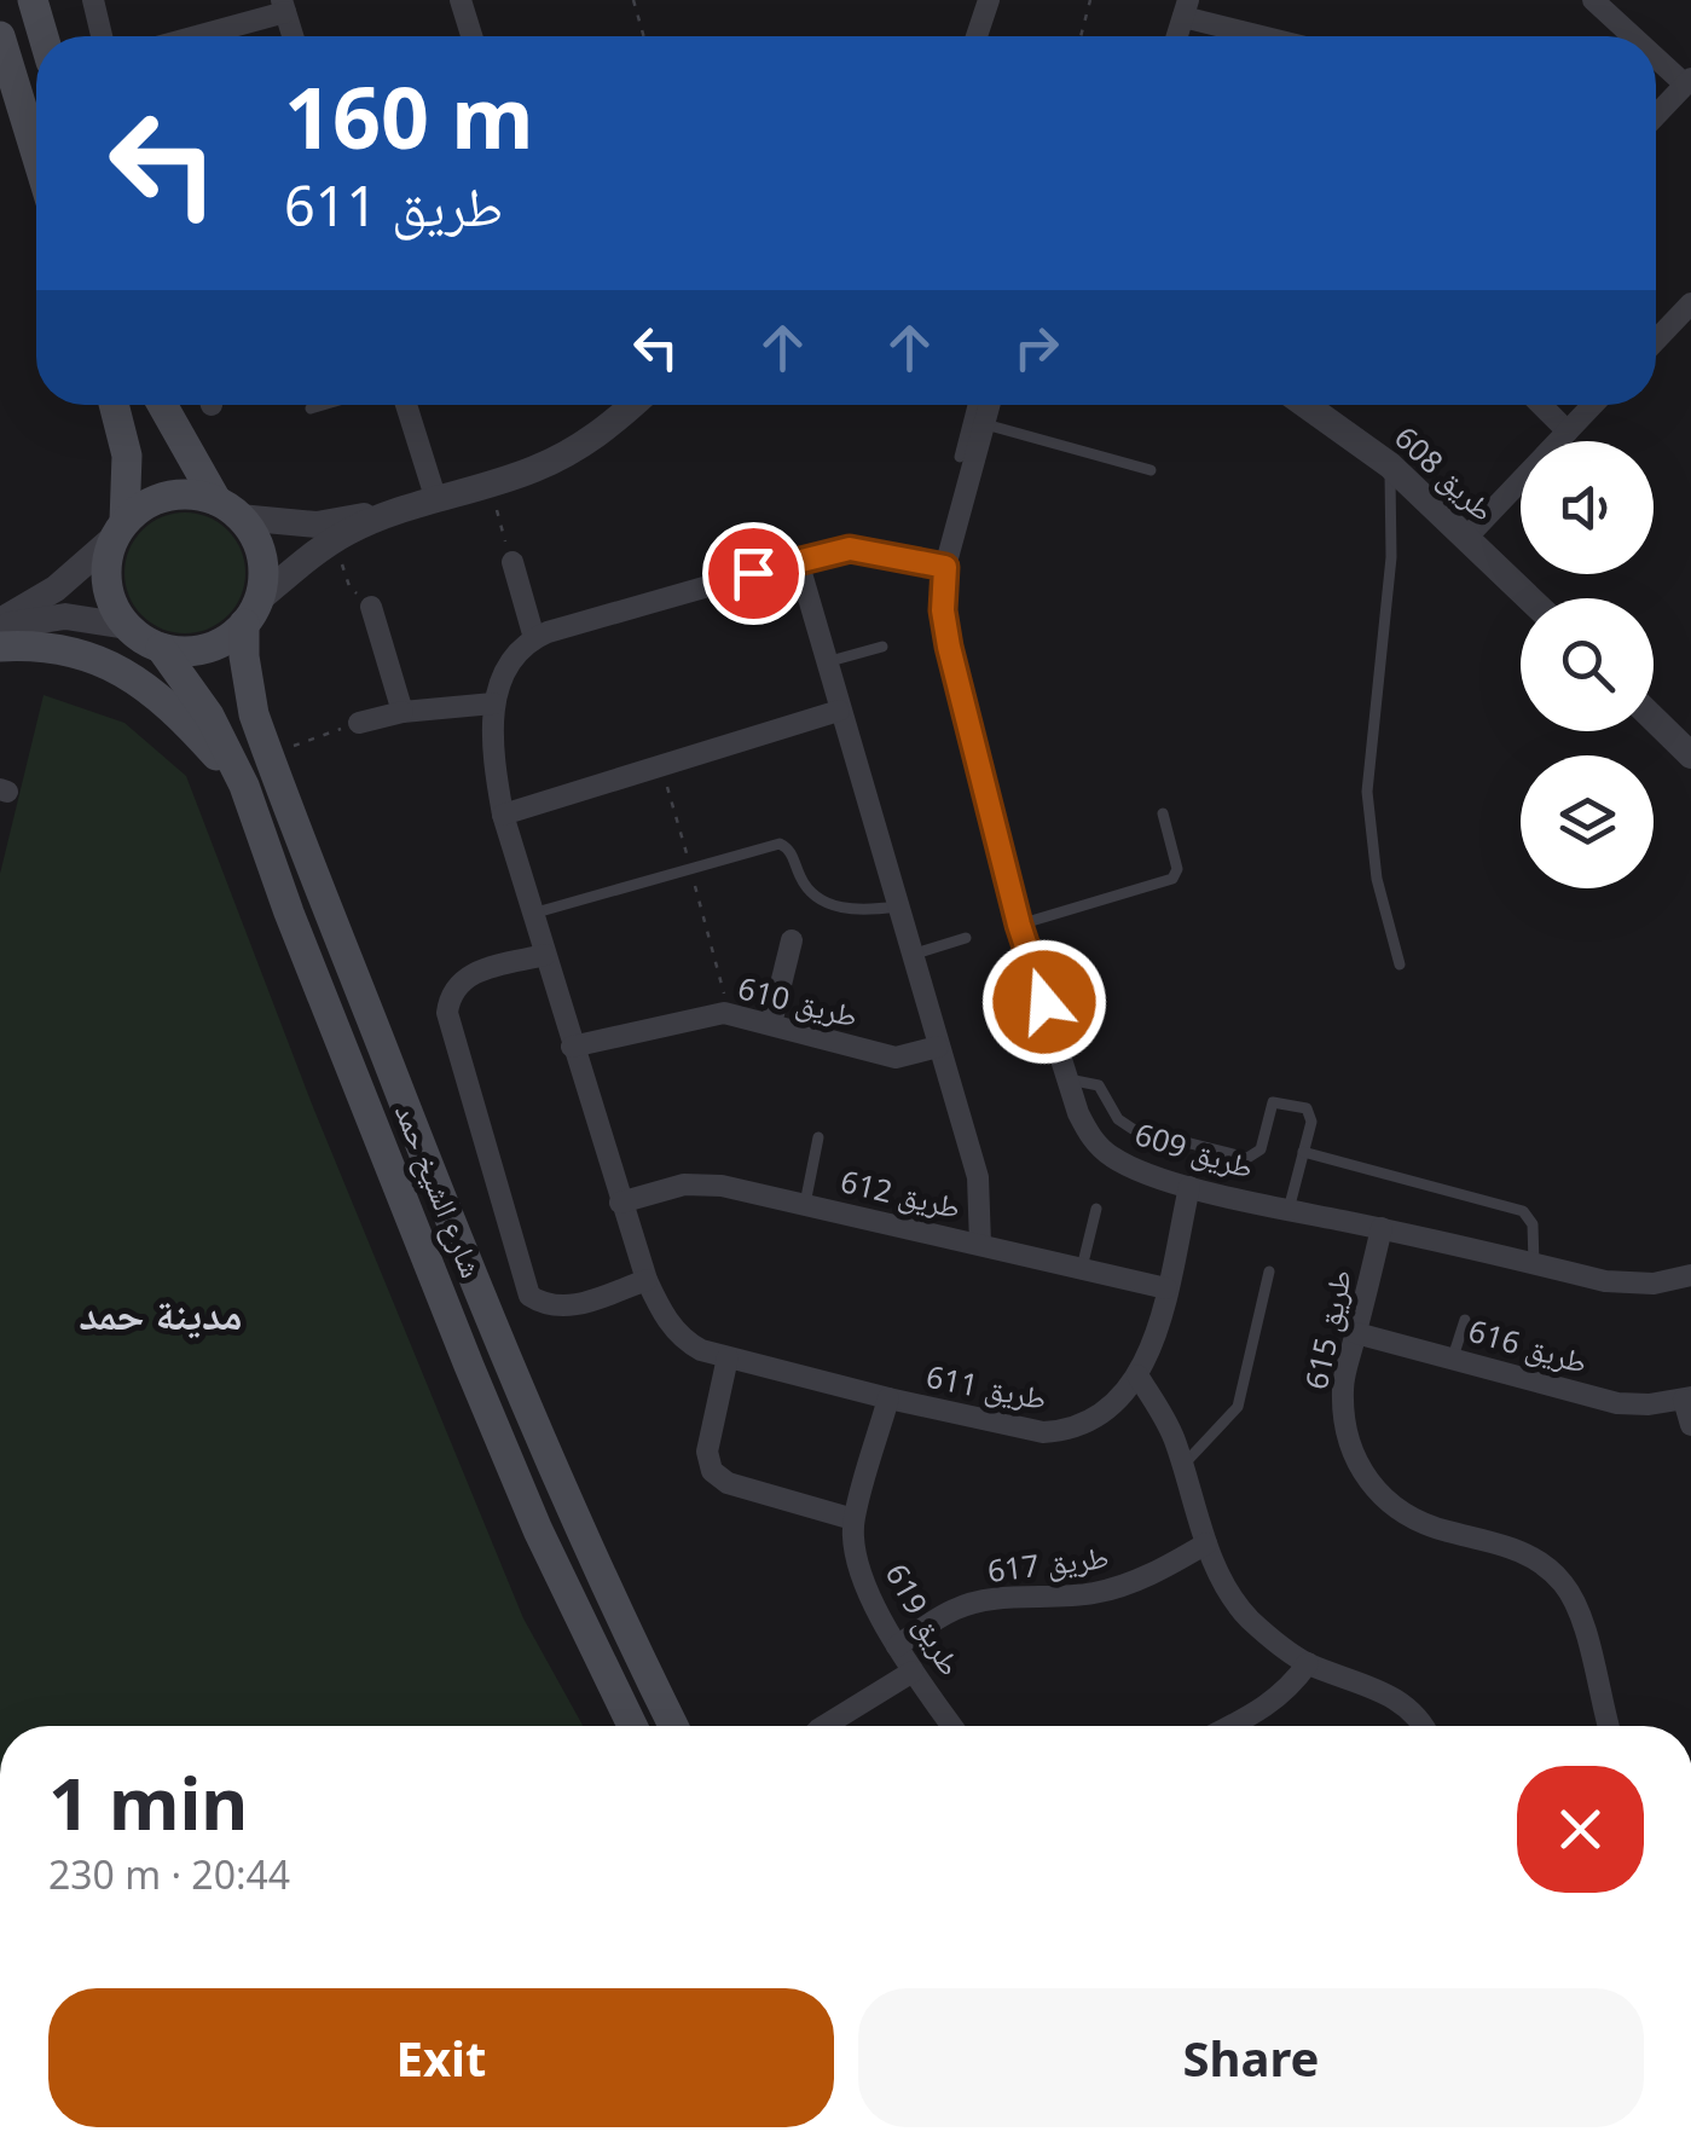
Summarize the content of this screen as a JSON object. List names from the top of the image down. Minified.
{"streets":{"main road":["شارع الشيخ حمد"],"street":["طريق 608","طريق 610","طريق 609","طريق 612","طريق 615","طريق 616","طريق 611","طريق 617","طريق 619"]},"crossings":[["طريق 610","طريق 611"],["طريق 609","طريق 615"],["طريق 609","طريق 611"],["طريق 612","طريق 611"],["طريق 615","طريق 616"],["طريق 611","طريق 619"],["طريق 617","طريق 619"]],"districts":["مدينة حمد"],"page":{"turn":["160 m","طريق 611"],"heading":["1 min","230 m · 20:44"],"buttons":["Exit","Share"]}}
